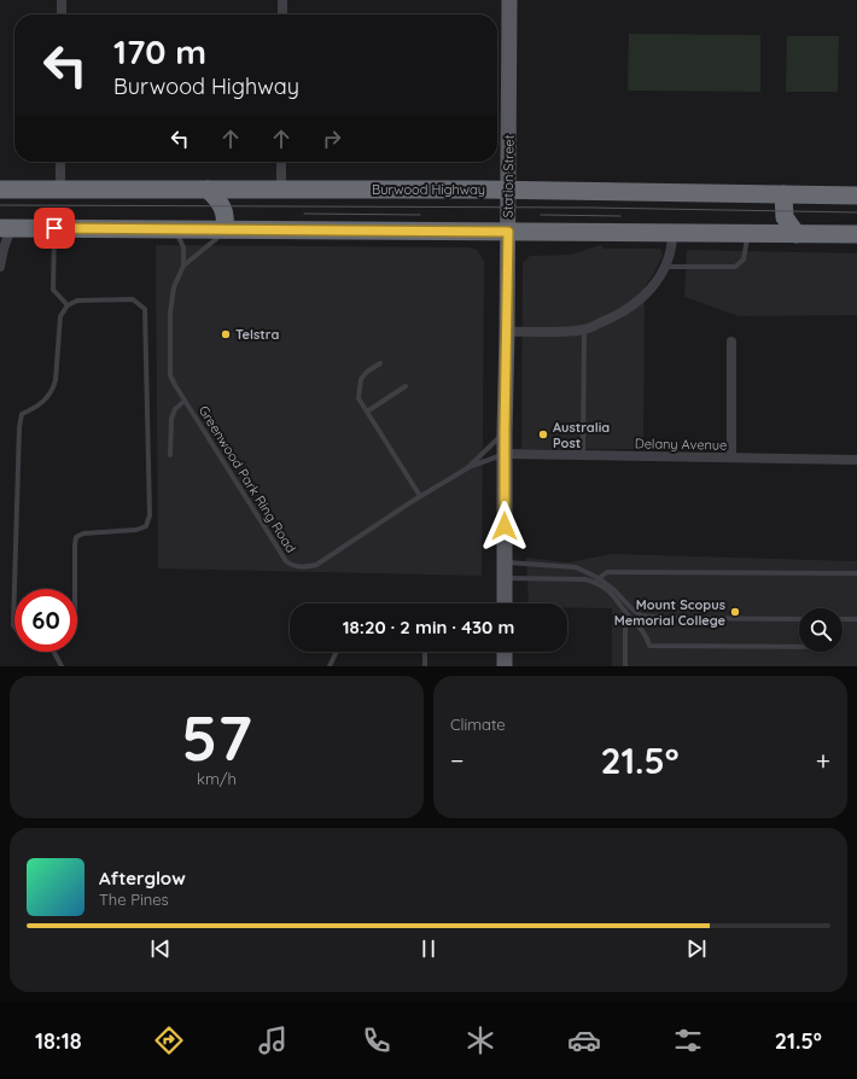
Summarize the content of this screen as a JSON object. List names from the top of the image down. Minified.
{"streets":{"highway":["Burwood Highway"],"main road":["Station Street"],"street":["Delany Avenue"],"lane":["Greenwood Park Ring Road"]},"crossings":[["Station Street","Burwood Highway"],["Station Street","Delany Avenue"]],"places":["Telstra","Australia Post","Mount Scopus Memorial College"],"page":{"turn":["170 m","Burwood Highway"],"limit":"60","trip":"18:20 · 2 min · 430 m","tile":[["57","km/h"],"Climate"],"heat":["−","21.5°","+"],"song":["Afterglow","The Pines"],"tabs":["18:18","21.5°"]}}
